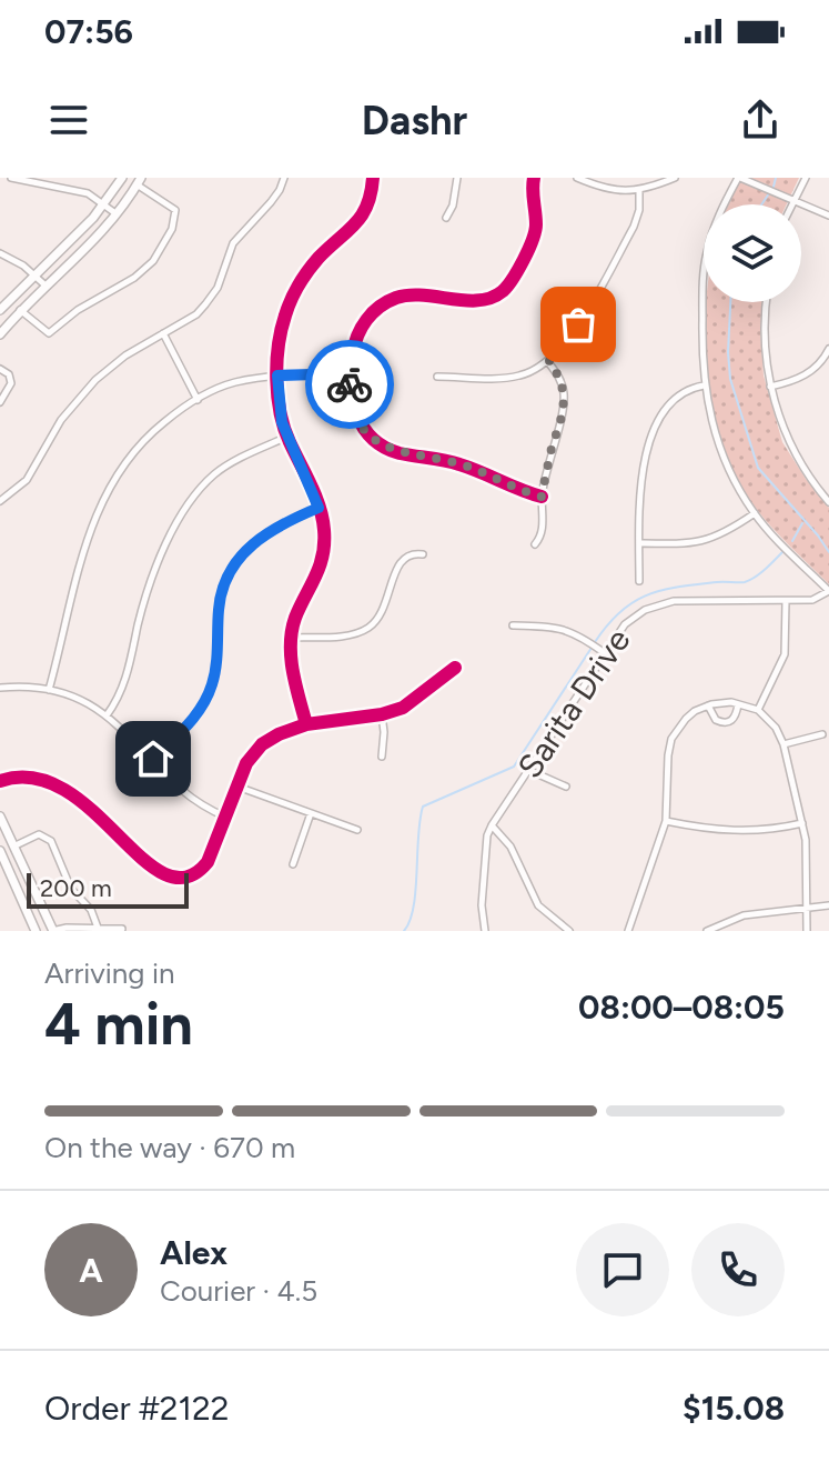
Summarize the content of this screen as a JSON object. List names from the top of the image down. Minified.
{"streets":{"street":["Sarita Drive"]},"scale_bar":"200 m","page":{"status":"07:56","header":"Dashr","scale":"200 m","heading":["4 min","Arriving in","08:00–08:05"],"panel":["Alex","Courier · 4.5","Order #2122","$15.08"],"bar":"On the way · 670 m","round":"A"}}
